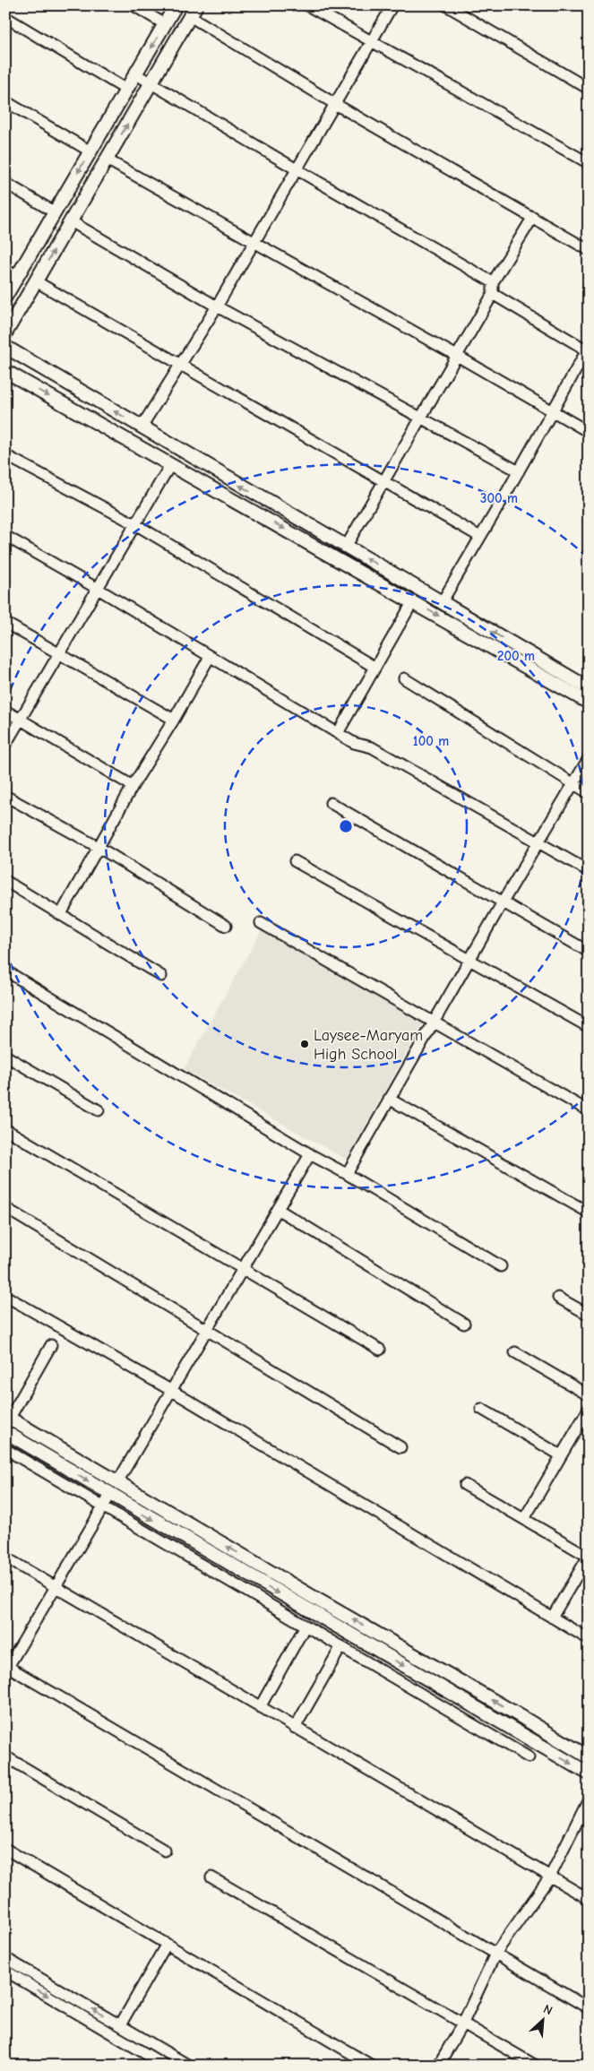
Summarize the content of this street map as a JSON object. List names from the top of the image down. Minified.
{"places":["Laysee-Maryam High School"],"north":"top right","rings":["300 m","200 m","100 m"]}
